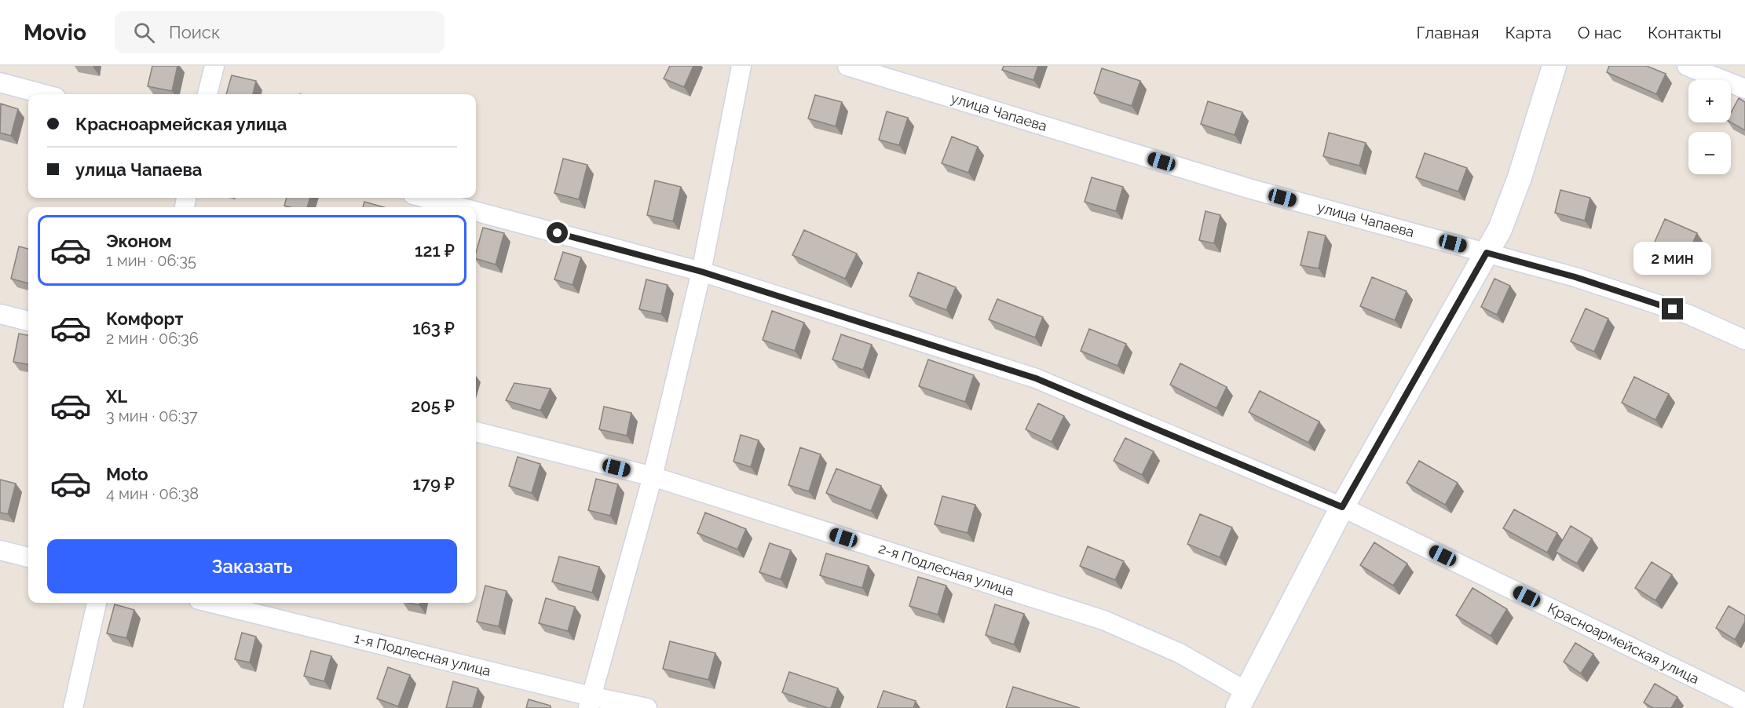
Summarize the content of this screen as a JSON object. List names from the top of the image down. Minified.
{"streets":{"street":["улица Чапаева","2-я Подлесная улица","Красноармейская улица","1-я Подлесная улица"]},"page":{"header":"Movio","search":"Поиск","nav":["Главная","Карта","О нас","Контакты"],"map_buttons":["+","−"],"banner":["Красноармейская улица","улица Чапаева"],"list":[{"name":"Эконом","note":"1 мин · 06:35","value":"121 ₽"},{"name":"Комфорт","note":"2 мин · 06:36","value":"163 ₽"},{"name":"XL","note":"3 мин · 06:37","value":"205 ₽"},{"name":"Moto","note":"4 мин · 06:38","value":"179 ₽"}],"bubble":"2 мин","buttons":"Заказать"}}
